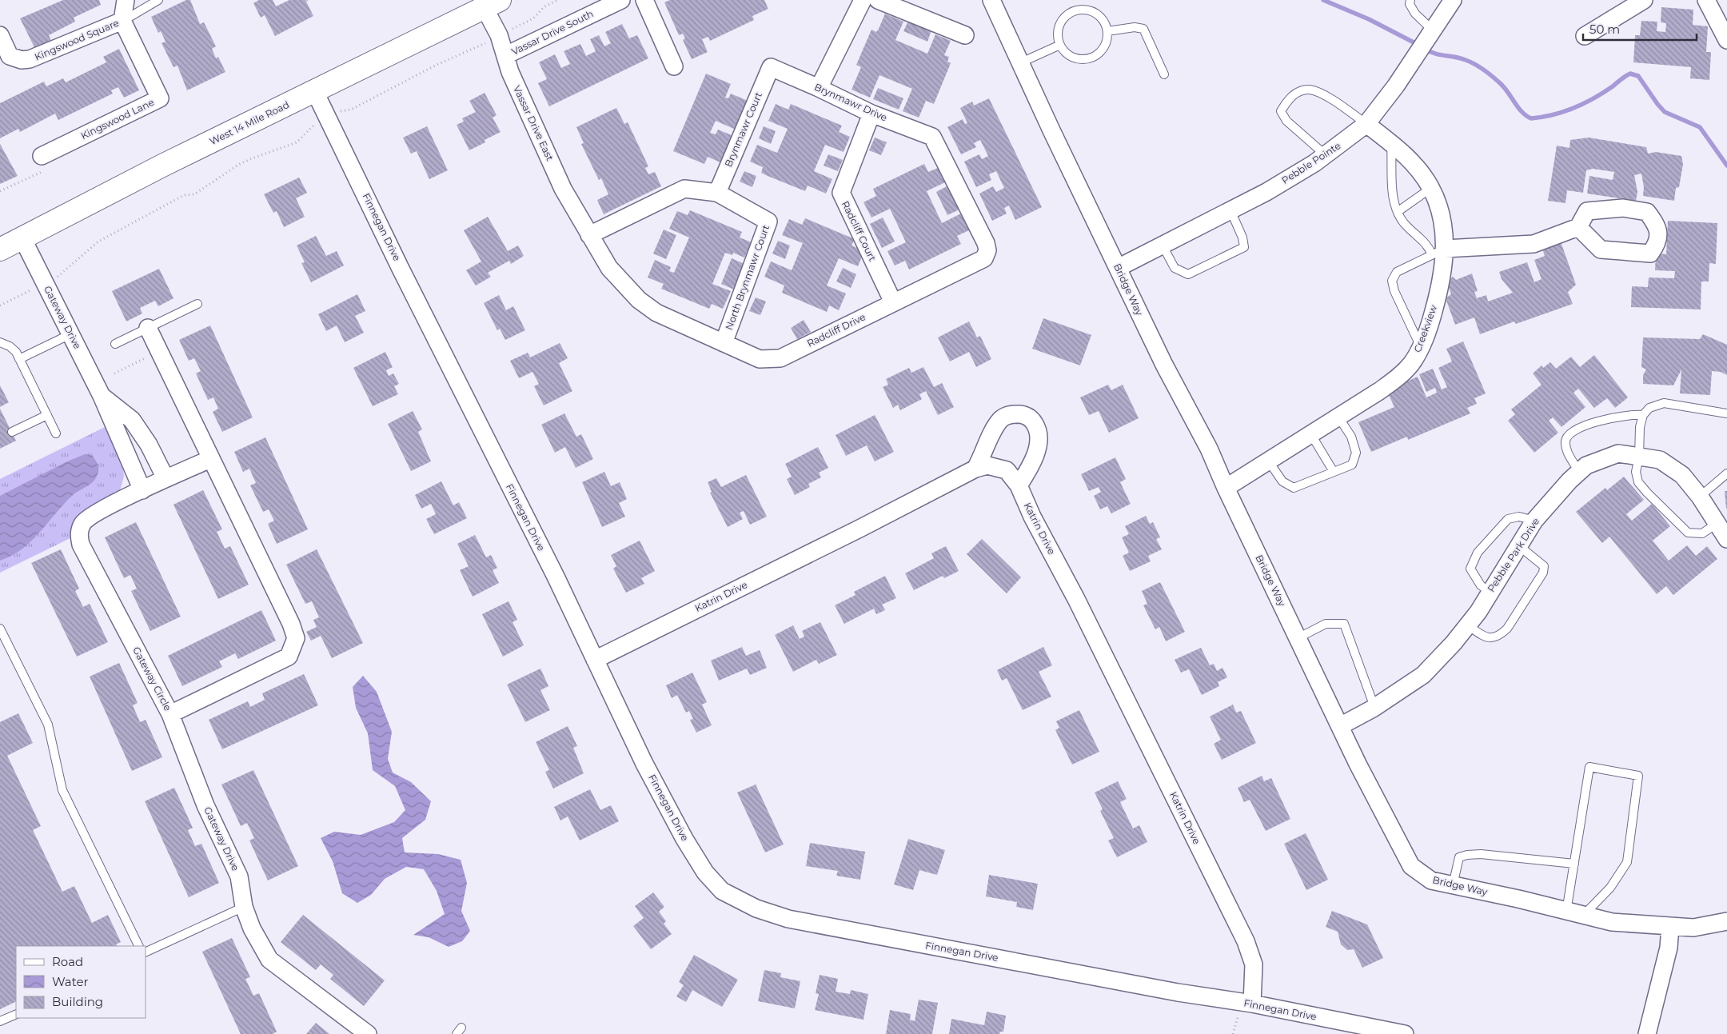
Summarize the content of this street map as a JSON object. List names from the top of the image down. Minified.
{"streets":{"street":["Vassar Drive South","Kingswood Square","Brynmawr Drive","Kingswood Lane","West 14 Mile Road","Vassar Drive East","Brynmawr Court","Pebble Pointe","Finnegan Drive","Radcliff Court","North Brynmawr Court","Bridge Way","Gateway Drive","Creekview","Radcliff Drive","Katrin Drive","Pebble Park Drive","Gateway Circle"]},"crossings":[["Vassar Drive South","Vassar Drive East"],["Kingswood Square","Kingswood Lane"],["Brynmawr Drive","Brynmawr Court"],["Brynmawr Drive","Radcliff Court"],["Brynmawr Drive","Radcliff Drive"],["West 14 Mile Road","Vassar Drive East"],["West 14 Mile Road","Finnegan Drive"],["West 14 Mile Road","Gateway Drive"],["Vassar Drive East","Radcliff Drive"],["Brynmawr Court","North Brynmawr Court"],["Pebble Pointe","Bridge Way"],["Pebble Pointe","Creekview"],["Finnegan Drive","Katrin Drive"],["Radcliff Court","Radcliff Drive"],["North Brynmawr Court","Radcliff Drive"],["Bridge Way","Creekview"],["Bridge Way","Pebble Park Drive"],["Gateway Drive","Gateway Circle"]],"legend":["Road","Water","Building"],"scale_bar":"50 m"}
